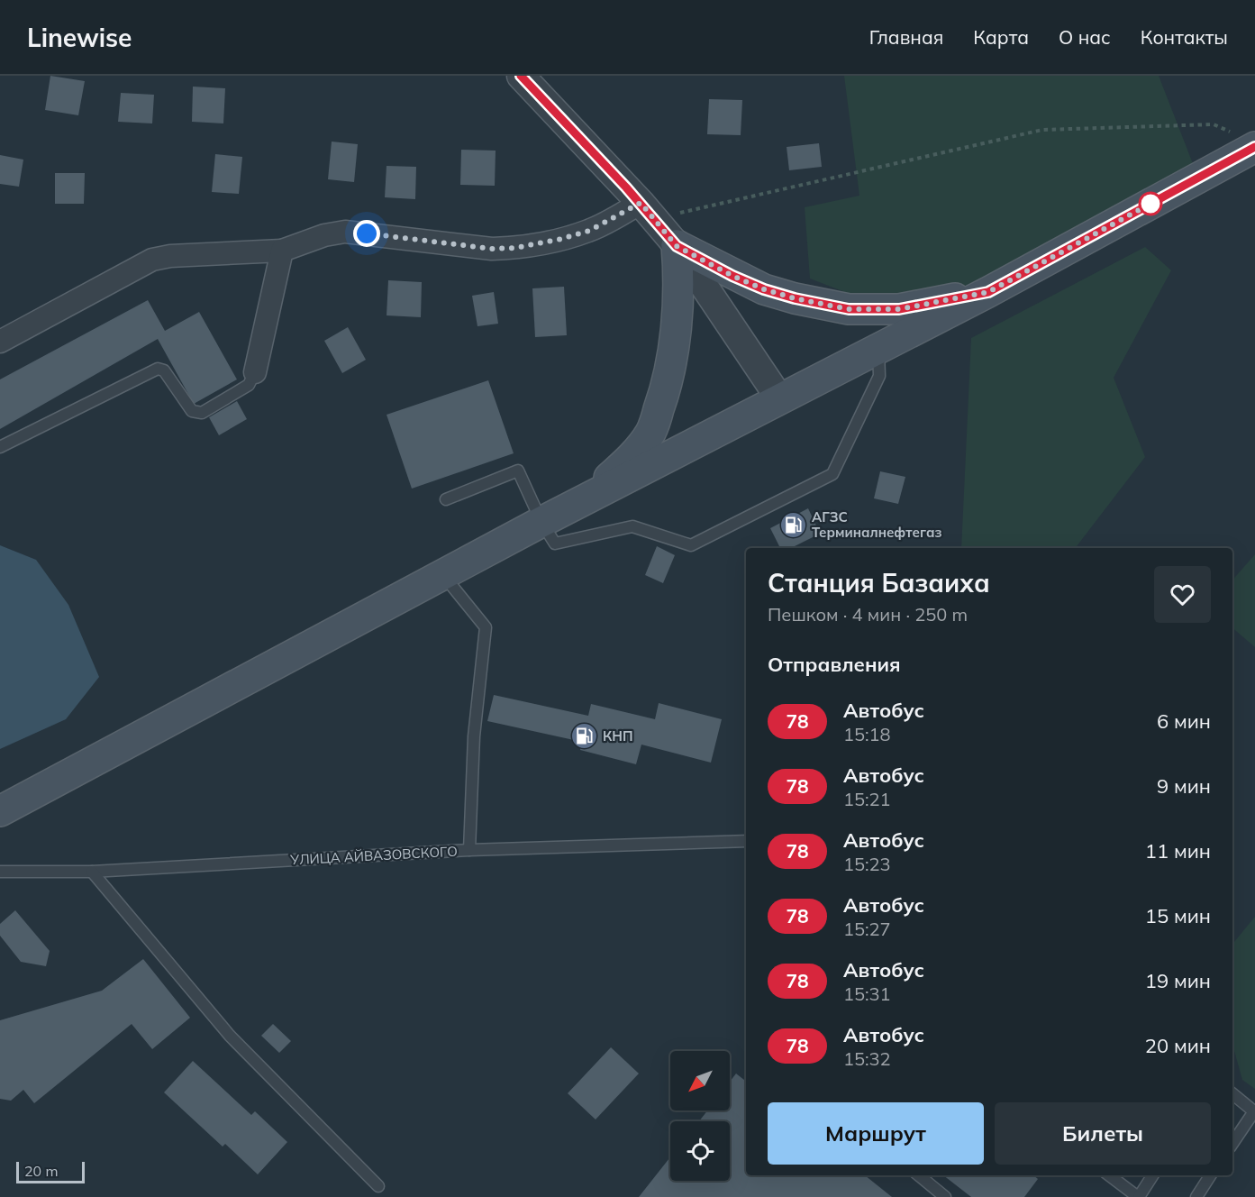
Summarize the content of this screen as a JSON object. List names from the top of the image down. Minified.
{"streets":{"lane":["УЛИЦА АЙВАЗОВСКОГО"]},"places":{"fuel station":["АГЗС Терминалнефтегаз","КНП"]},"lines":["bus line 78"],"scale_bar":"20 m","north":"bottom left","page":{"header":"Linewise","nav":["Главная","Карта","О нас","Контакты"],"heading":[["Станция Базаиха","Пешком · 4 мин · 250 m"],"Отправления"],"list":[{"mark":"78","name":"Автобус","note":"15:18","value":"6 мин"},{"mark":"78","name":"Автобус","note":"15:21","value":"9 мин"},{"mark":"78","name":"Автобус","note":"15:23","value":"11 мин"},{"mark":"78","name":"Автобус","note":"15:27","value":"15 мин"},{"mark":"78","name":"Автобус","note":"15:31","value":"19 мин"},{"mark":"78","name":"Автобус","note":"15:32","value":"20 мин"}],"buttons":["Маршрут","Билеты"],"scale":"20 m"}}
